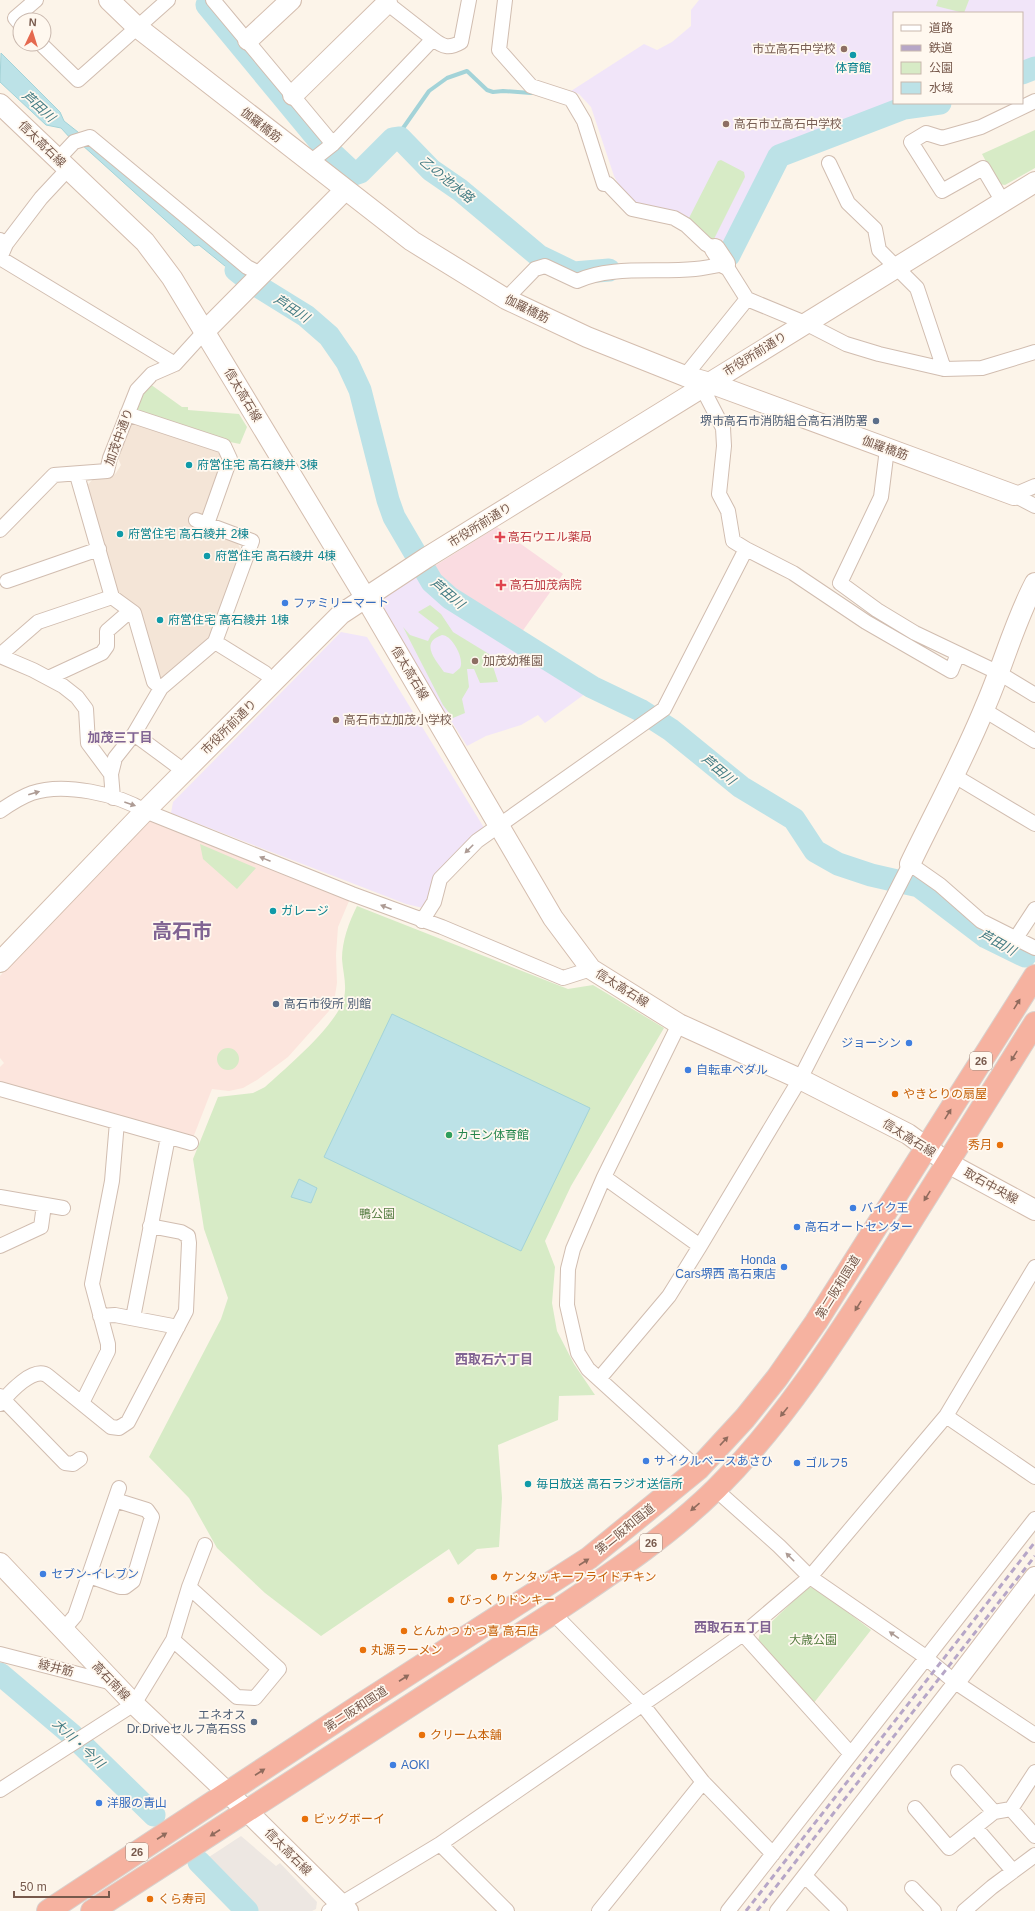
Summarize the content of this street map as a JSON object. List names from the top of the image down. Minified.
{"streets":{"highway":["26","第二阪和国道"],"street":["伽羅橋筋","信太高石線","市役所前通り","加茂中通り","取石中央線","綾井筋","高石南線"]},"crossings":[["伽羅橋筋","市役所前通り"],["信太高石線","市役所前通り"],["信太高石線","加茂中通り"],["信太高石線","26"],["信太高石線","取石中央線"],["信太高石線","第二阪和国道"],["信太高石線","高石南線"],["26","取石中央線"],["第二阪和国道","高石南線"],["綾井筋","高石南線"]],"districts":["加茂三丁目","高石市","西取石六丁目","西取石五丁目"],"water":["芦田川","乙の池水路","大川・今川"],"parks":["鴨公園","大歳公園"],"places":{"other":["市立高石中学校","体育館","高石市立高石中学校","堺市高石市消防組合高石消防署","府営住宅 高石綾井 3棟","府営住宅 高石綾井 2棟","府営住宅 高石綾井 4棟","ファミリーマート","府営住宅 高石綾井 1棟","加茂幼稚園","高石市立加茂小学校","ガレージ","高石市役所 別館","ジョーシン","自転車ペダル","やきとりの扇屋","カモン体育館","秀月","バイク王","高石オートセンター","Honda Cars堺西 高石東店","サイクルベースあさひ","ゴルフ5","毎日放送 高石ラジオ送信所","セブン-イレブン","ケンタッキーフライドチキン","びっくりドンキー","とんかつ かつ喜 高石店","丸源ラーメン","エネオス Dr.Driveセルフ高石SS","クリーム本舗","AOKI","洋服の青山","ビッグボーイ","くら寿司"],"health":["高石ウエル薬局","高石加茂病院"]},"legend":["道路","鉄道","公園","水域"],"scale_bar":"50 m","north":"top"}
